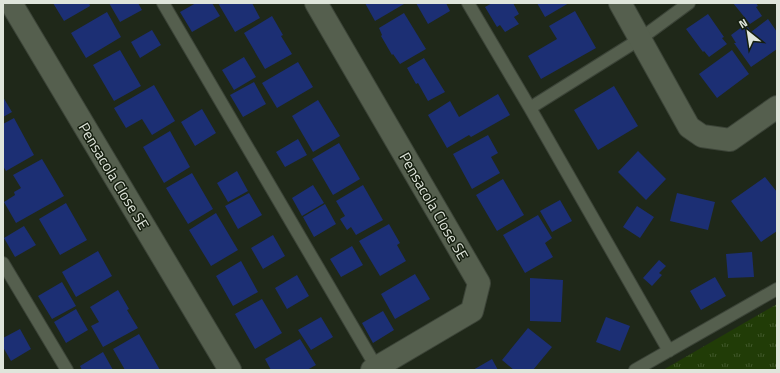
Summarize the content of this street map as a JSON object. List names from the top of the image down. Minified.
{"streets":{"street":["Pensacola Close SE"]},"north":"top left"}
